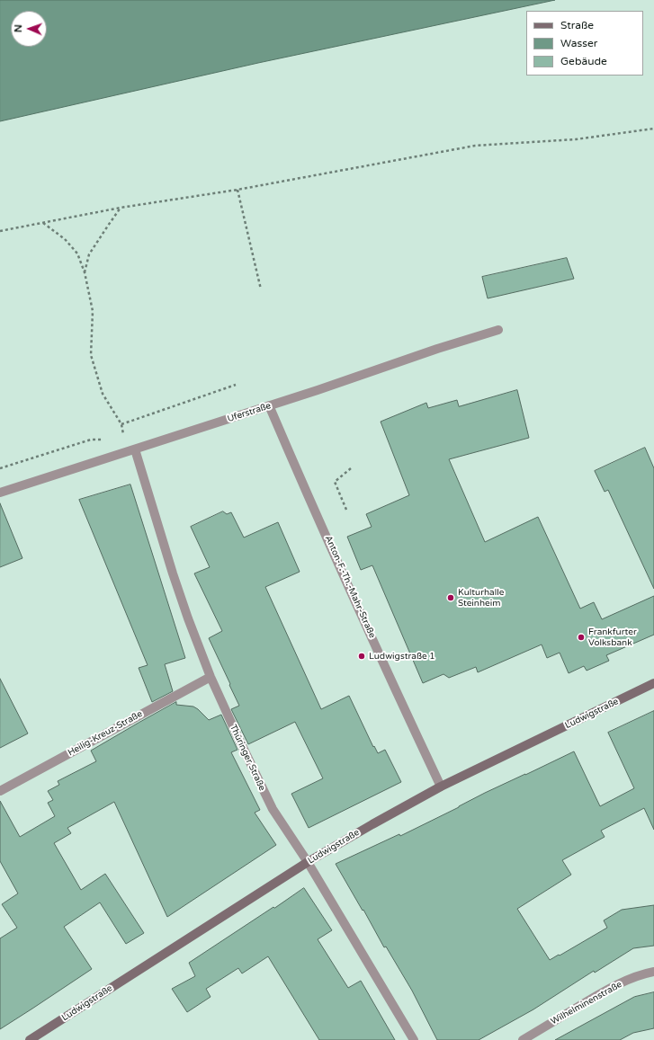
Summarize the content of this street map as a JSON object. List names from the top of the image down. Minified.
{"streets":{"main road":["Ludwigstraße"],"street":["Uferstraße","Anton-F.-Th.-Mahr-Straße","Heilig-Kreuz-Straße","Thüringer Straße","Wilhelminenstraße"]},"crossings":[["Uferstraße","Anton-F.-Th.-Mahr-Straße"],["Uferstraße","Thüringer Straße"],["Anton-F.-Th.-Mahr-Straße","Ludwigstraße"],["Ludwigstraße","Thüringer Straße"],["Heilig-Kreuz-Straße","Thüringer Straße"]],"places":["Kulturhalle Steinheim","Frankfurter Volksbank","Ludwigstraße 1"],"legend":["Straße","Wasser","Gebäude"],"north":"left"}
